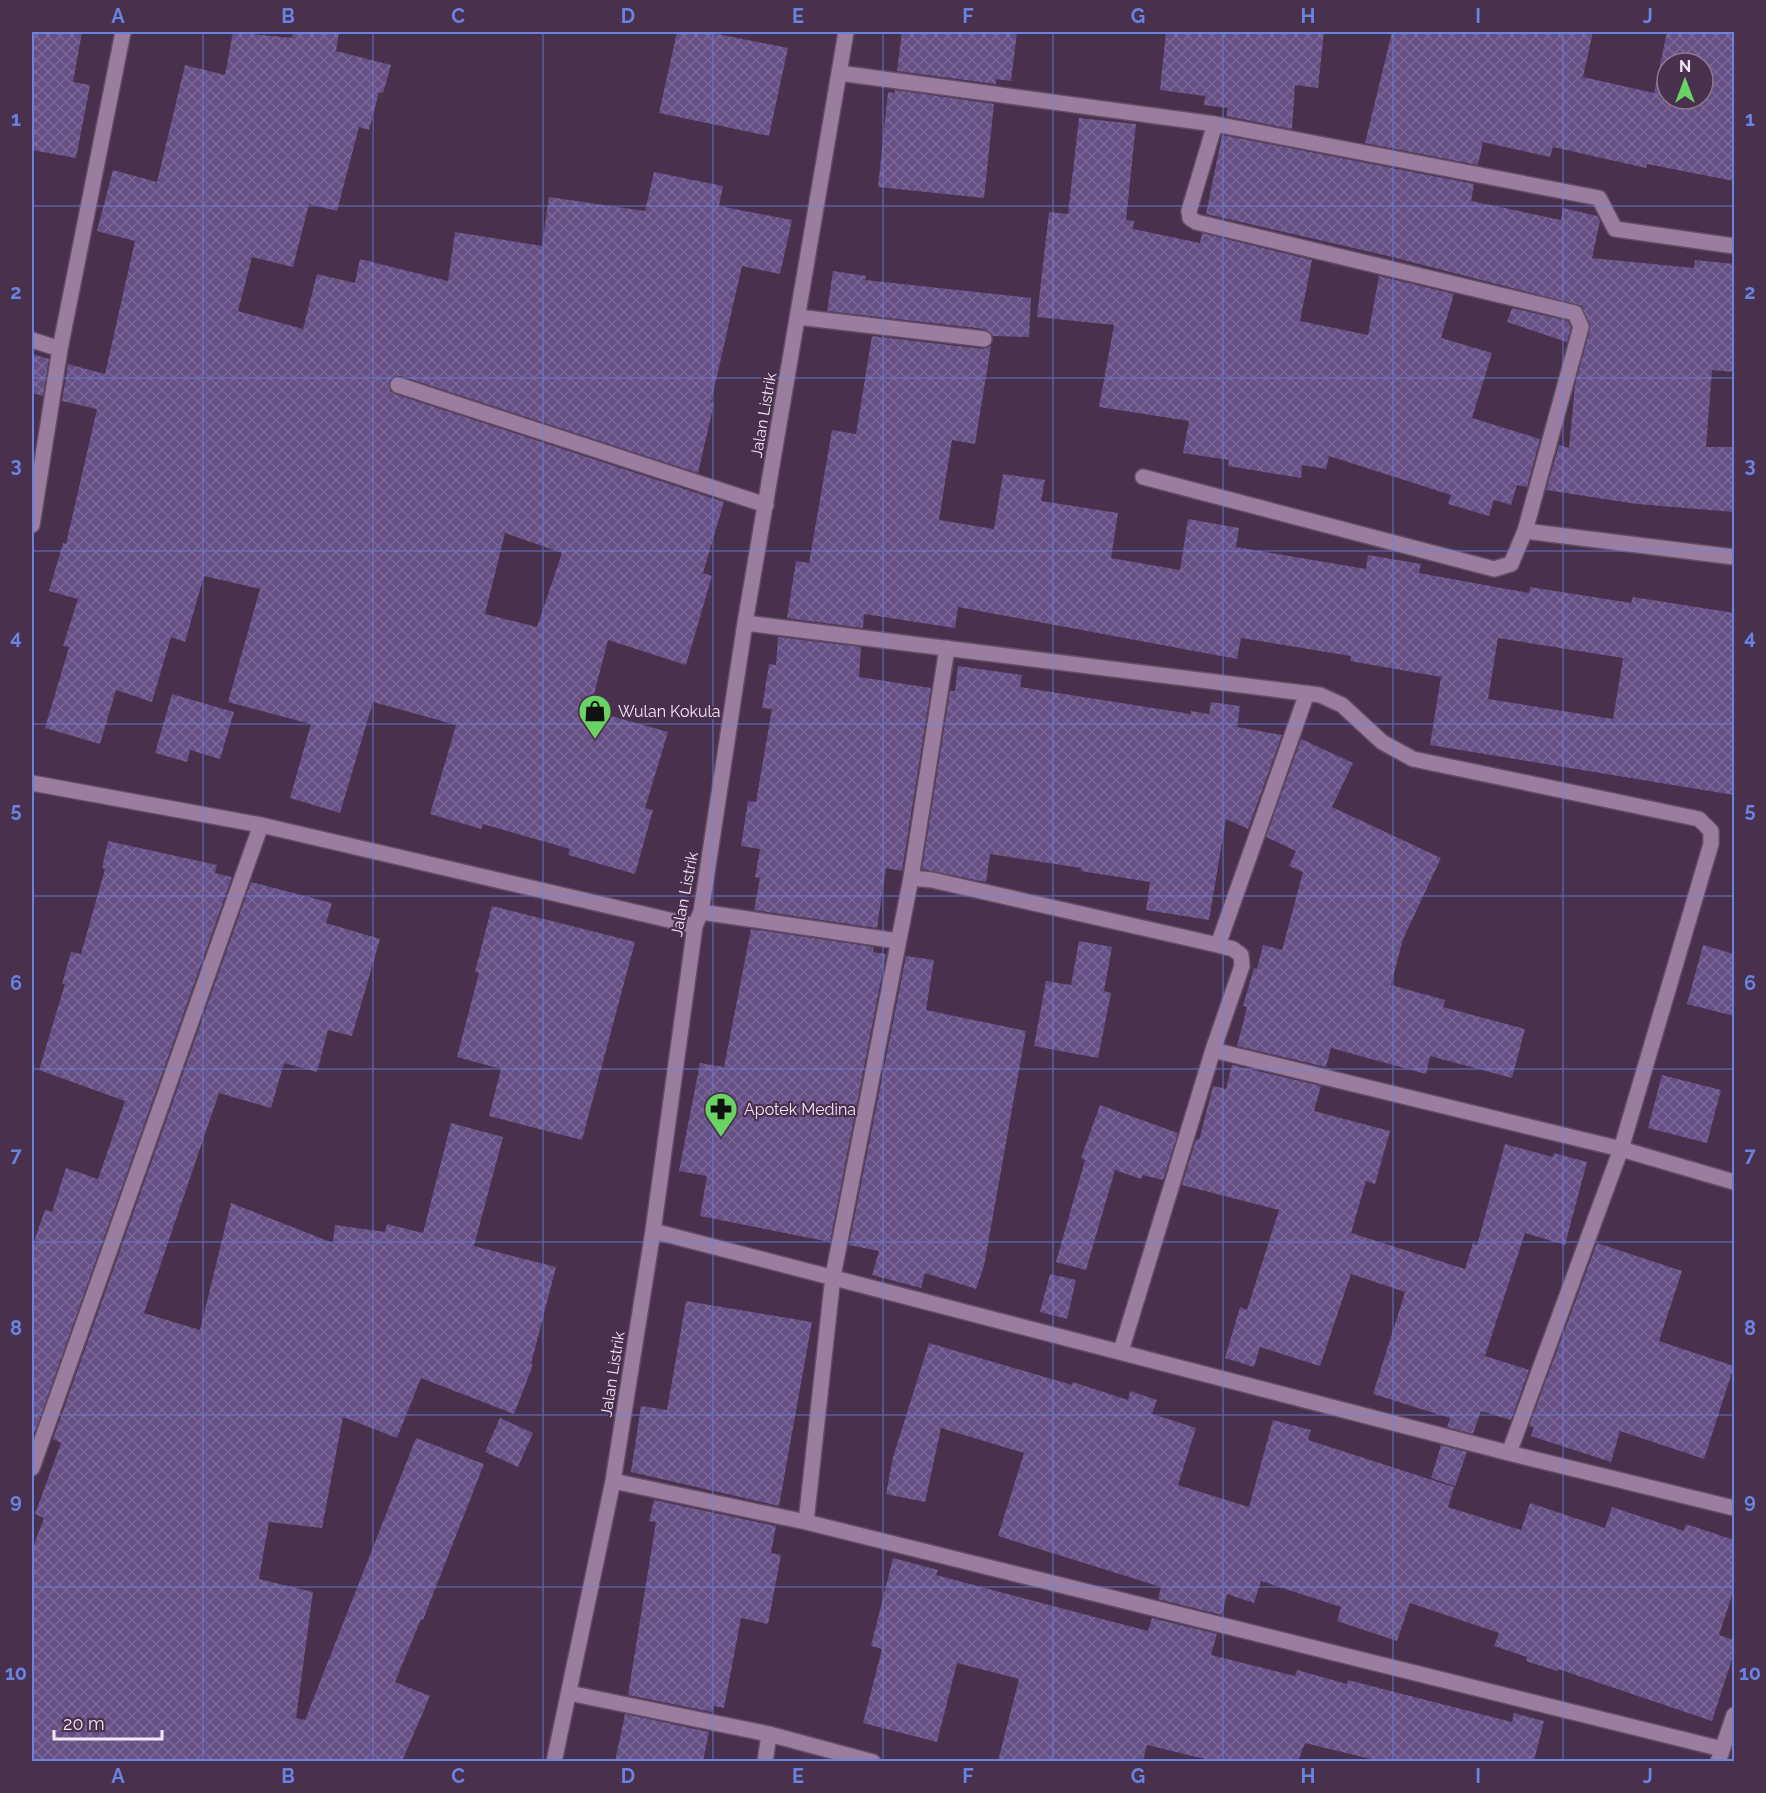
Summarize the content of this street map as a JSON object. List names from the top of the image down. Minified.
{"streets":{"street":["Jalan Listrik"]},"places":{"shop":["Wulan Kokula"],"pharmacy":["Apotek Medina"]},"scale_bar":"20 m","north":"top","grid":{"columns":["A","B","C","D","E","F","G","H","I","J"],"rows":["1","2","3","4","5","6","7","8","9","10"]}}
